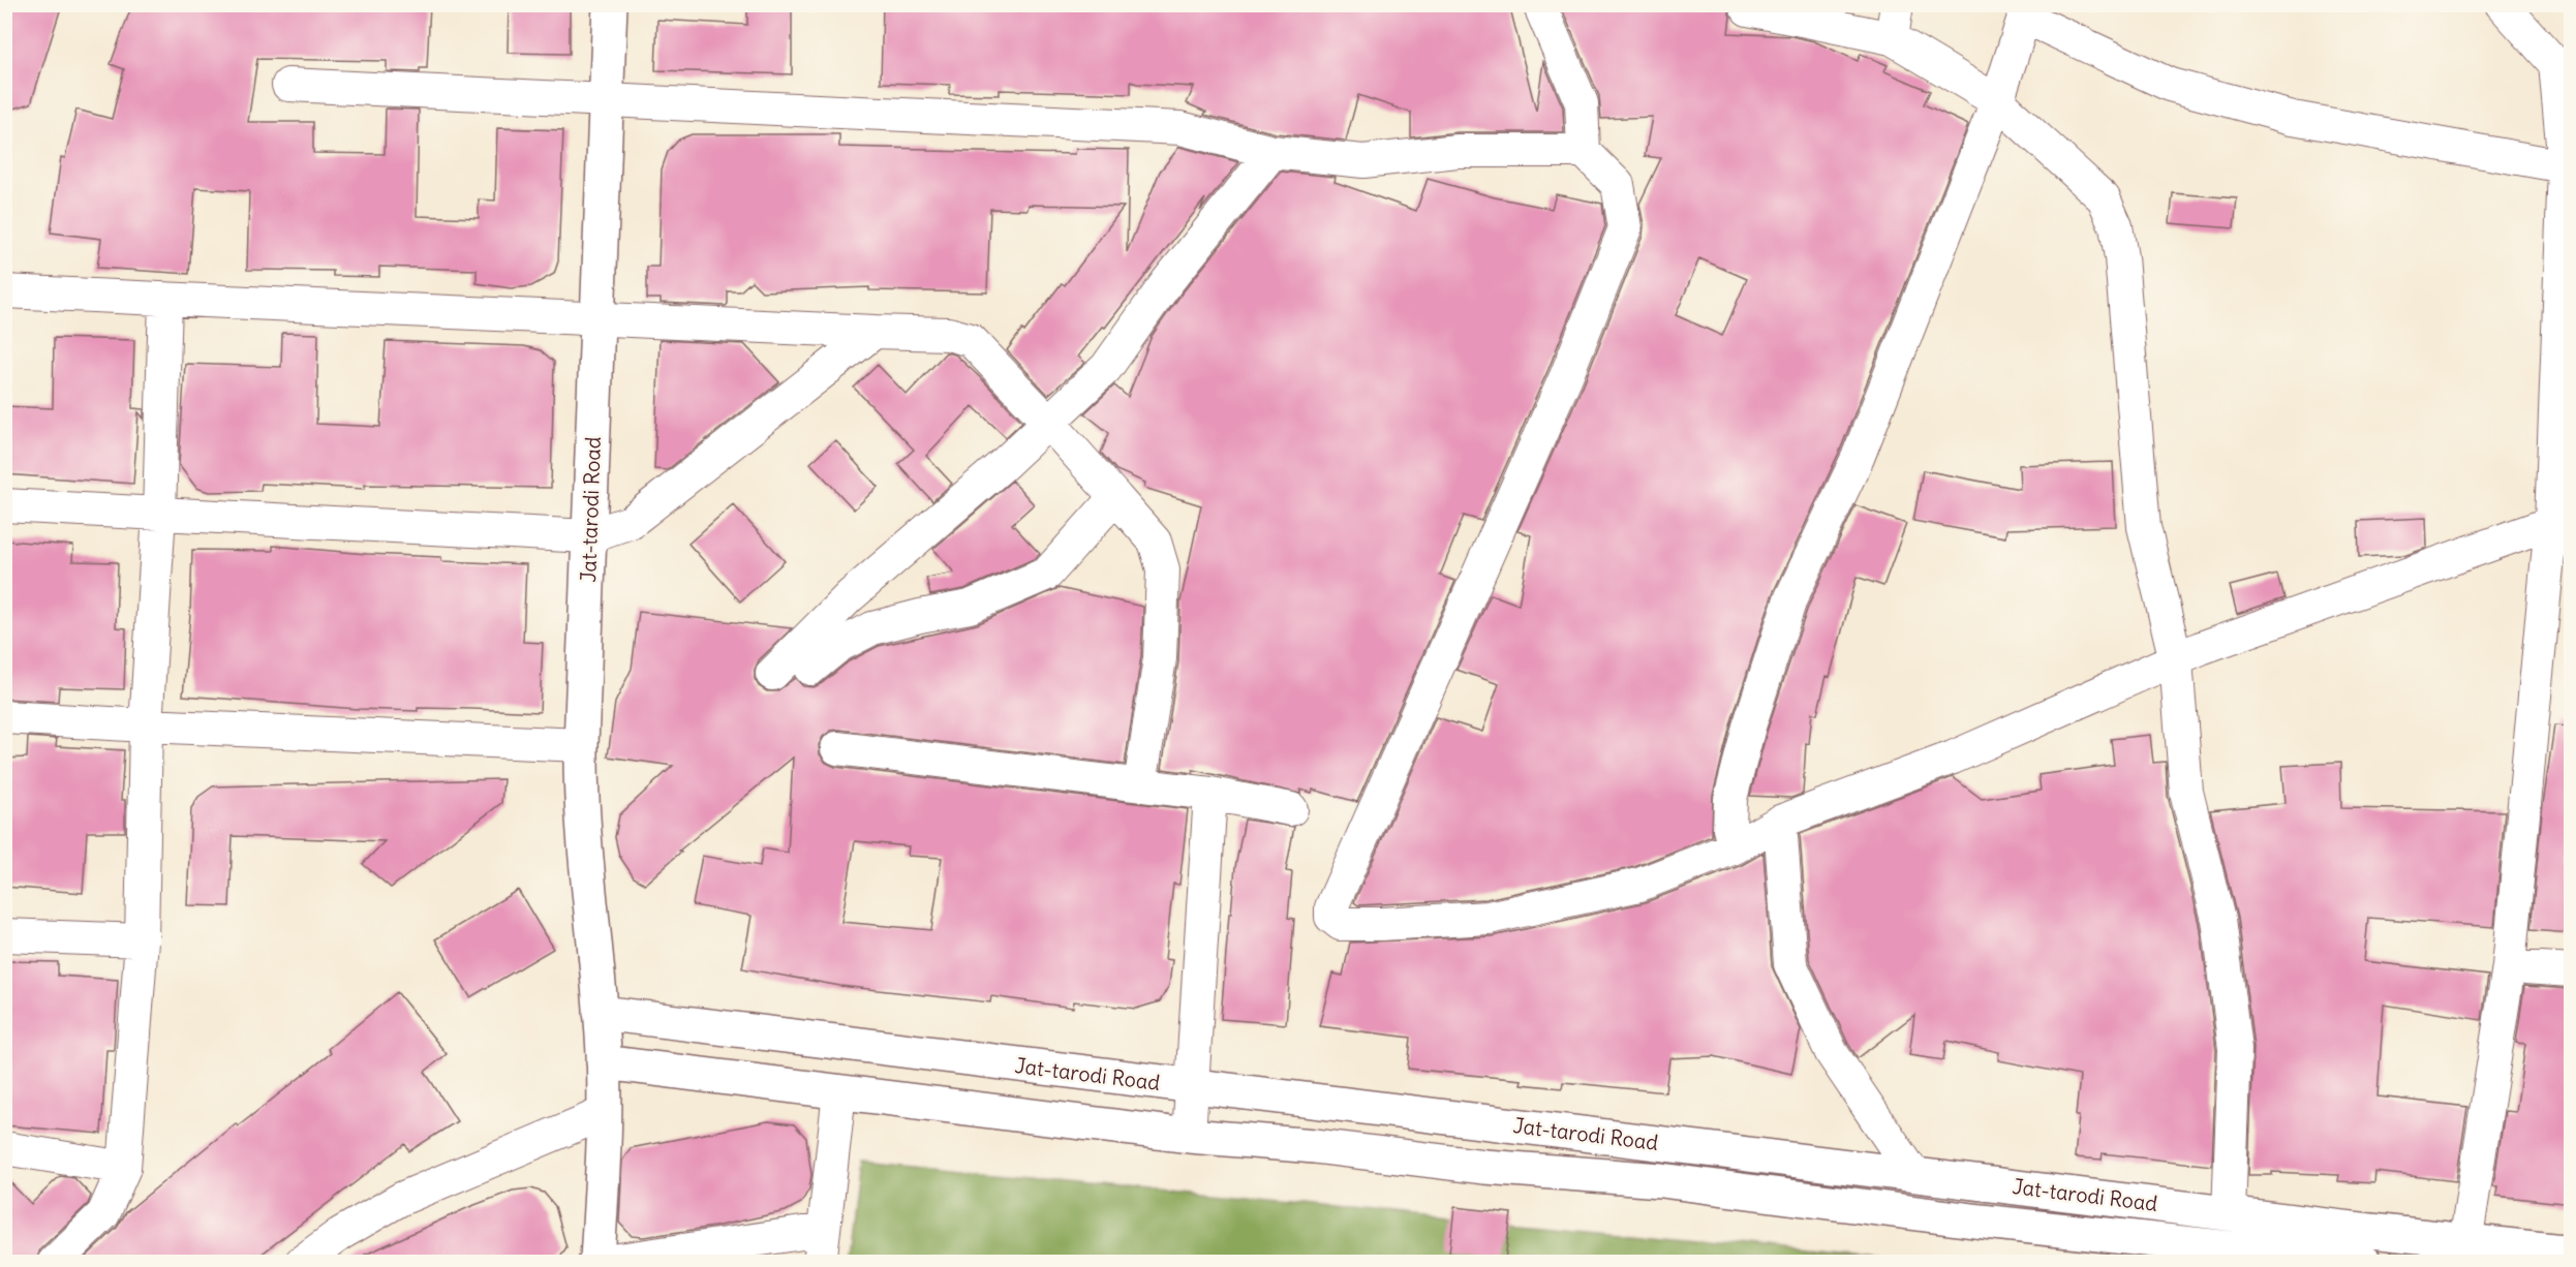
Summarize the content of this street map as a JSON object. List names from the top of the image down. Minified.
{"streets":{"street":["Jat-tarodi Road"]}}
